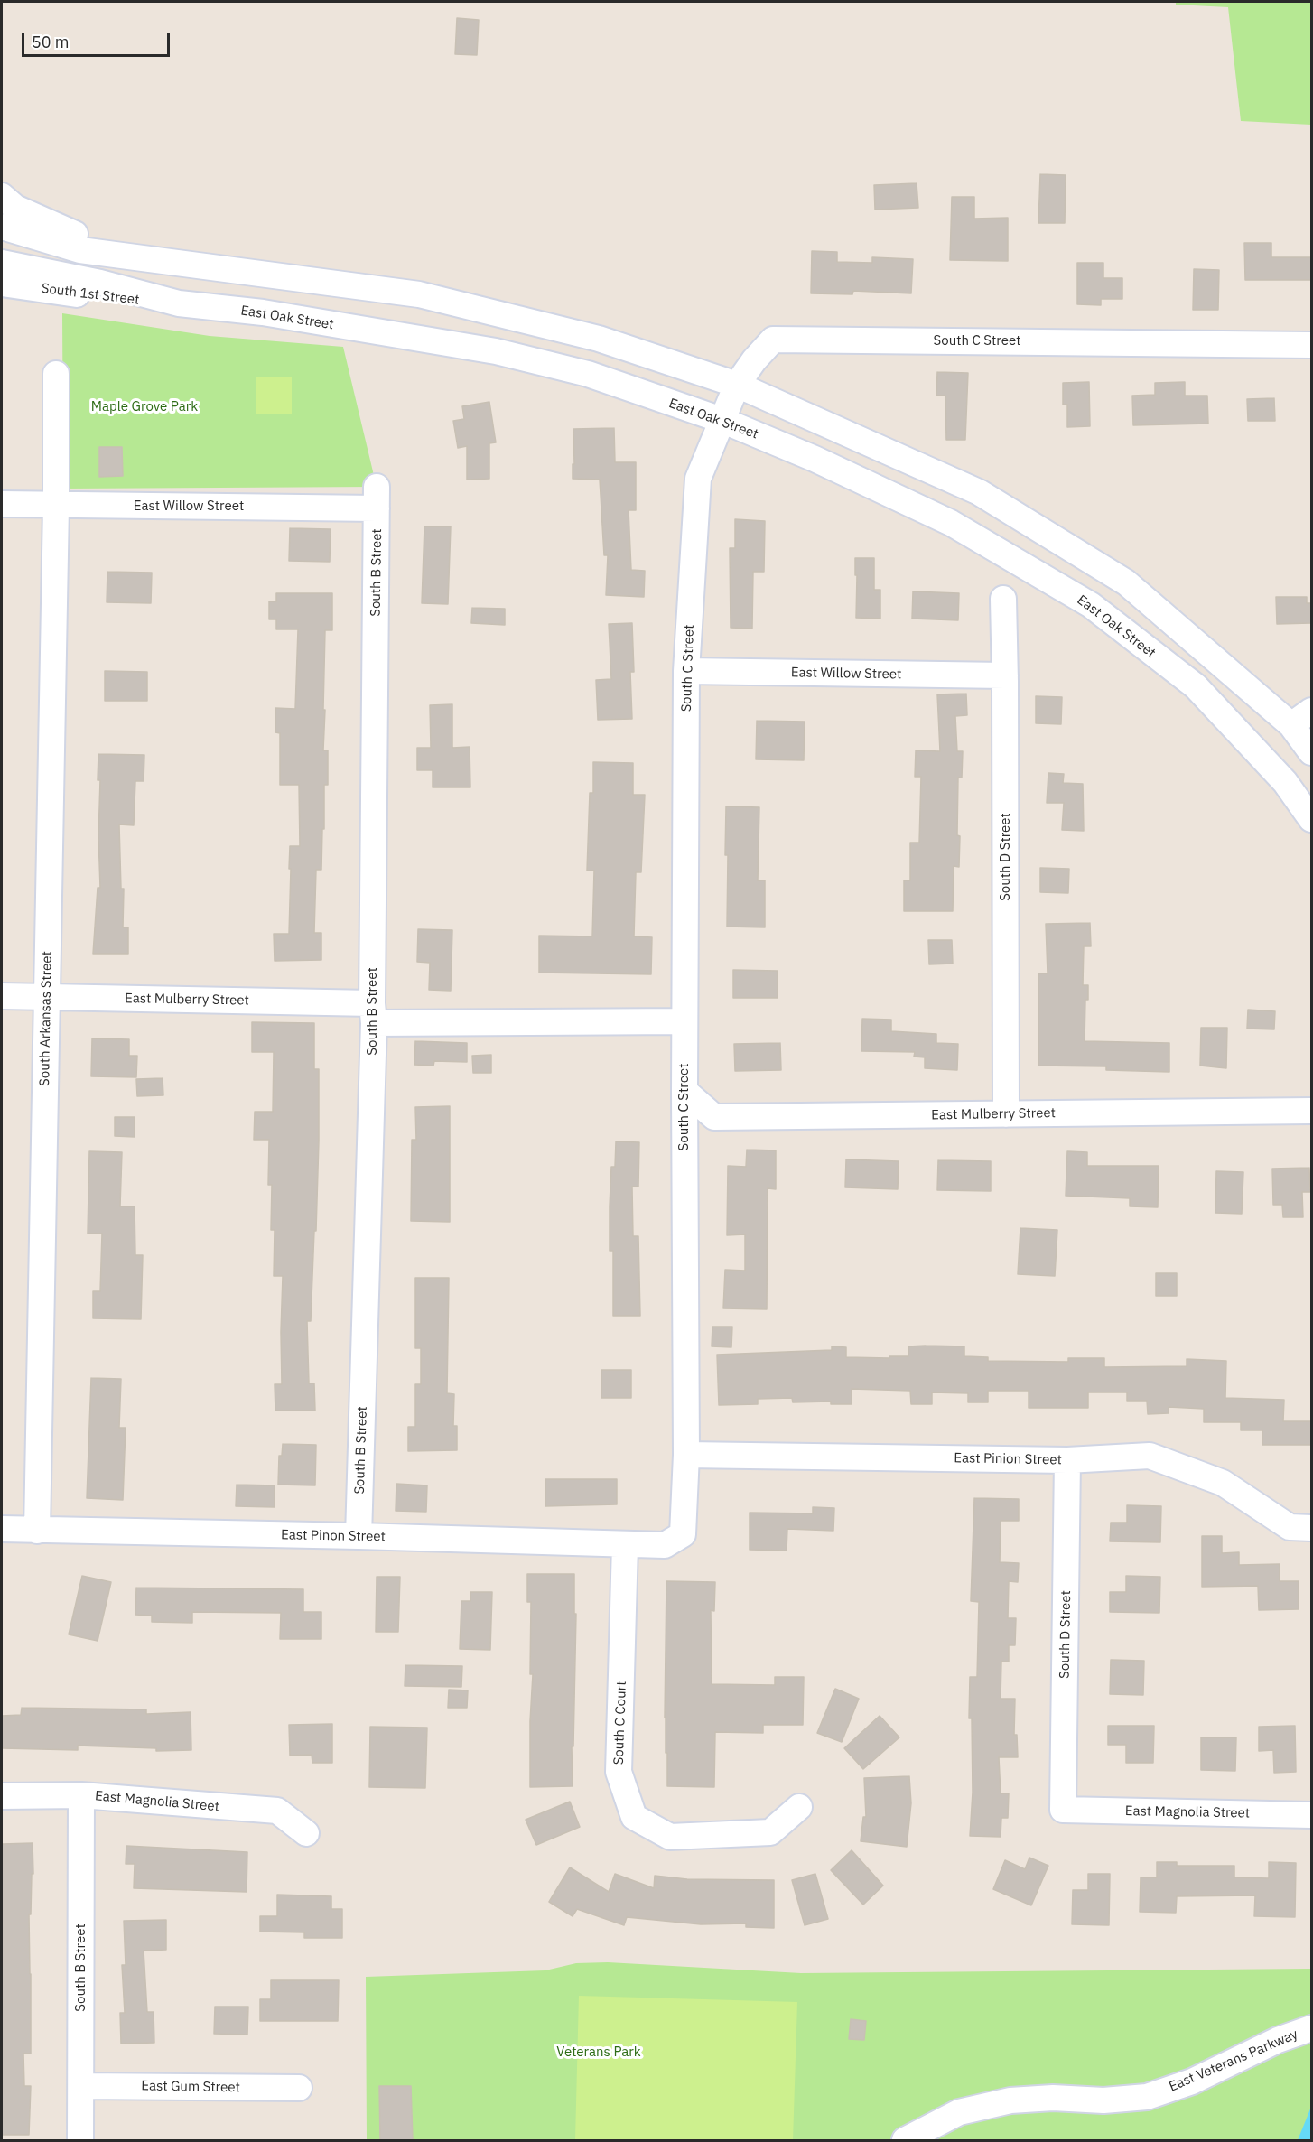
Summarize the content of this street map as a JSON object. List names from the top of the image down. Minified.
{"streets":{"street":["South 1st Street","East Oak Street","South C Street","East Willow Street","South B Street","South D Street","East Mulberry Street","South Arkansas Street","East Pinion Street","East Pinon Street","South C Court","East Magnolia Street","East Veterans Parkway","East Gum Street"]},"crossings":[["South 1st Street","East Oak Street"],["East Oak Street","South C Street"],["South C Street","East Willow Street"],["South C Street","East Mulberry Street"],["South C Street","East Pinion Street"],["South C Street","East Pinon Street"],["East Willow Street","South B Street"],["East Willow Street","South D Street"],["East Willow Street","South Arkansas Street"],["South B Street","East Mulberry Street"],["South B Street","East Pinon Street"],["South B Street","East Magnolia Street"],["South B Street","East Gum Street"],["South D Street","East Mulberry Street"],["South D Street","East Pinion Street"],["South D Street","East Magnolia Street"],["East Mulberry Street","South Arkansas Street"],["South Arkansas Street","East Pinon Street"],["East Pinon Street","South C Court"]],"parks":["Maple Grove Park","Veterans Park"],"scale_bar":"50 m"}
